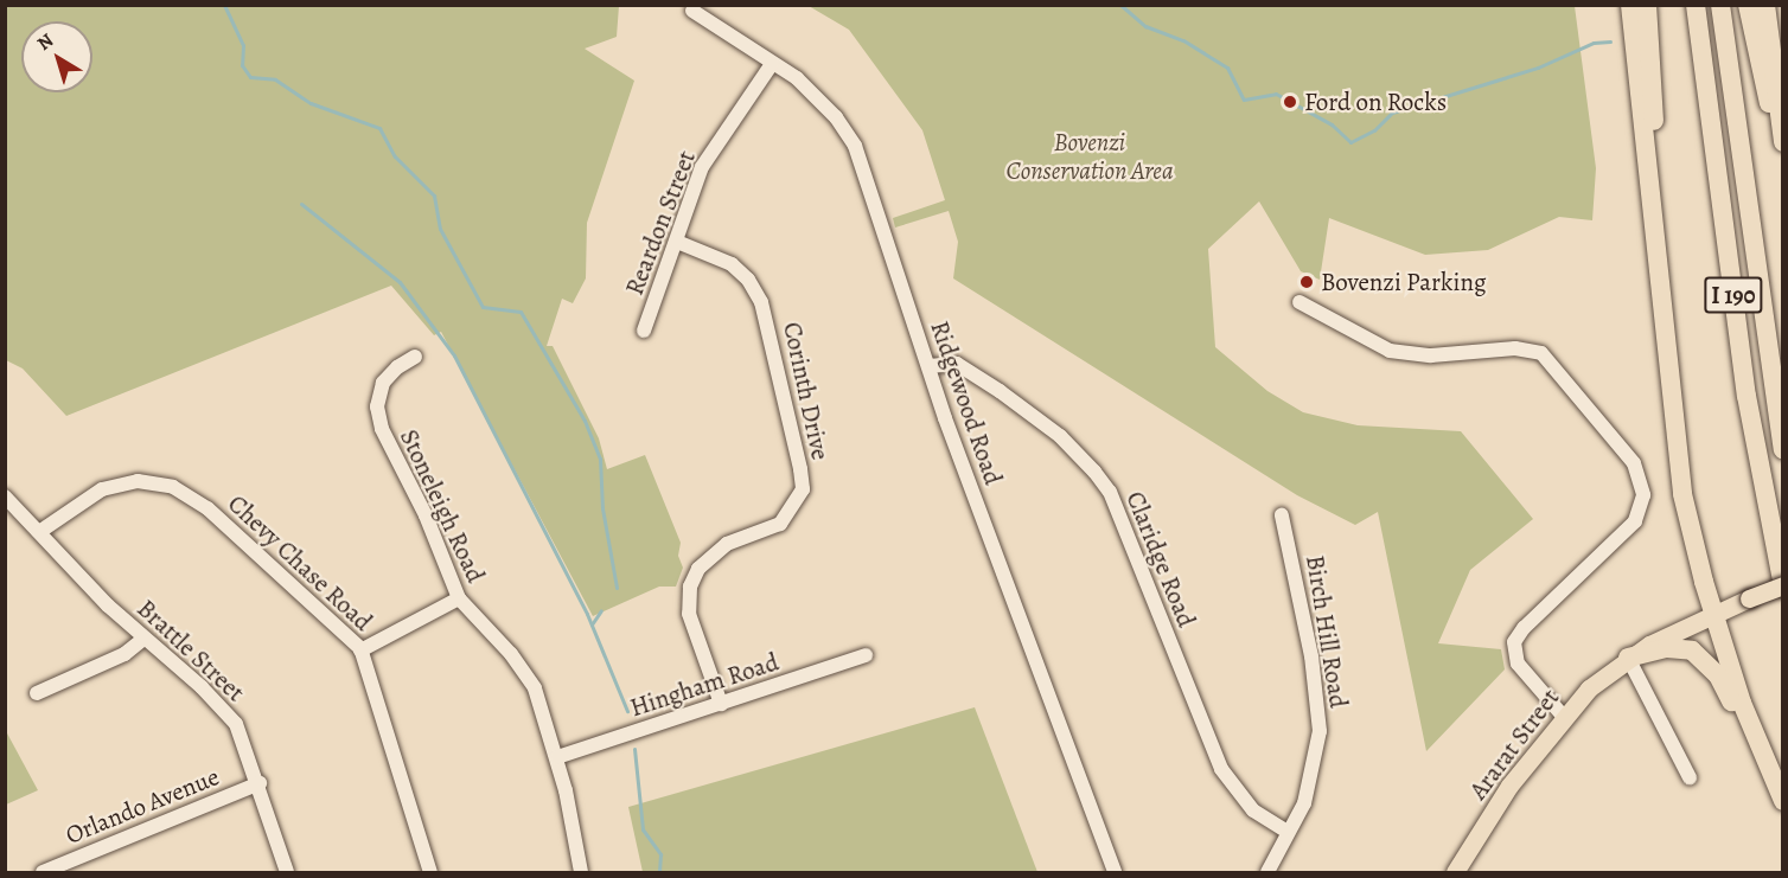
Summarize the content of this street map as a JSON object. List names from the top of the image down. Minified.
{"streets":{"highway":["I 190"],"main road":["Ararat Street"],"street":["Reardon Street","Corinth Drive","Ridgewood Road","Stoneleigh Road","Claridge Road","Chevy Chase Road","Birch Hill Road","Brattle Street","Hingham Road","Orlando Avenue"]},"crossings":[["Reardon Street","Corinth Drive"],["Reardon Street","Ridgewood Road"],["I 190","Ararat Street"],["Corinth Drive","Hingham Road"],["Ridgewood Road","Claridge Road"],["Stoneleigh Road","Hingham Road"],["Claridge Road","Birch Hill Road"],["Chevy Chase Road","Brattle Street"],["Brattle Street","Orlando Avenue"]],"parks":["Bovenzi Conservation Area"],"places":["Ford on Rocks","Bovenzi Parking"],"north":"top left"}
